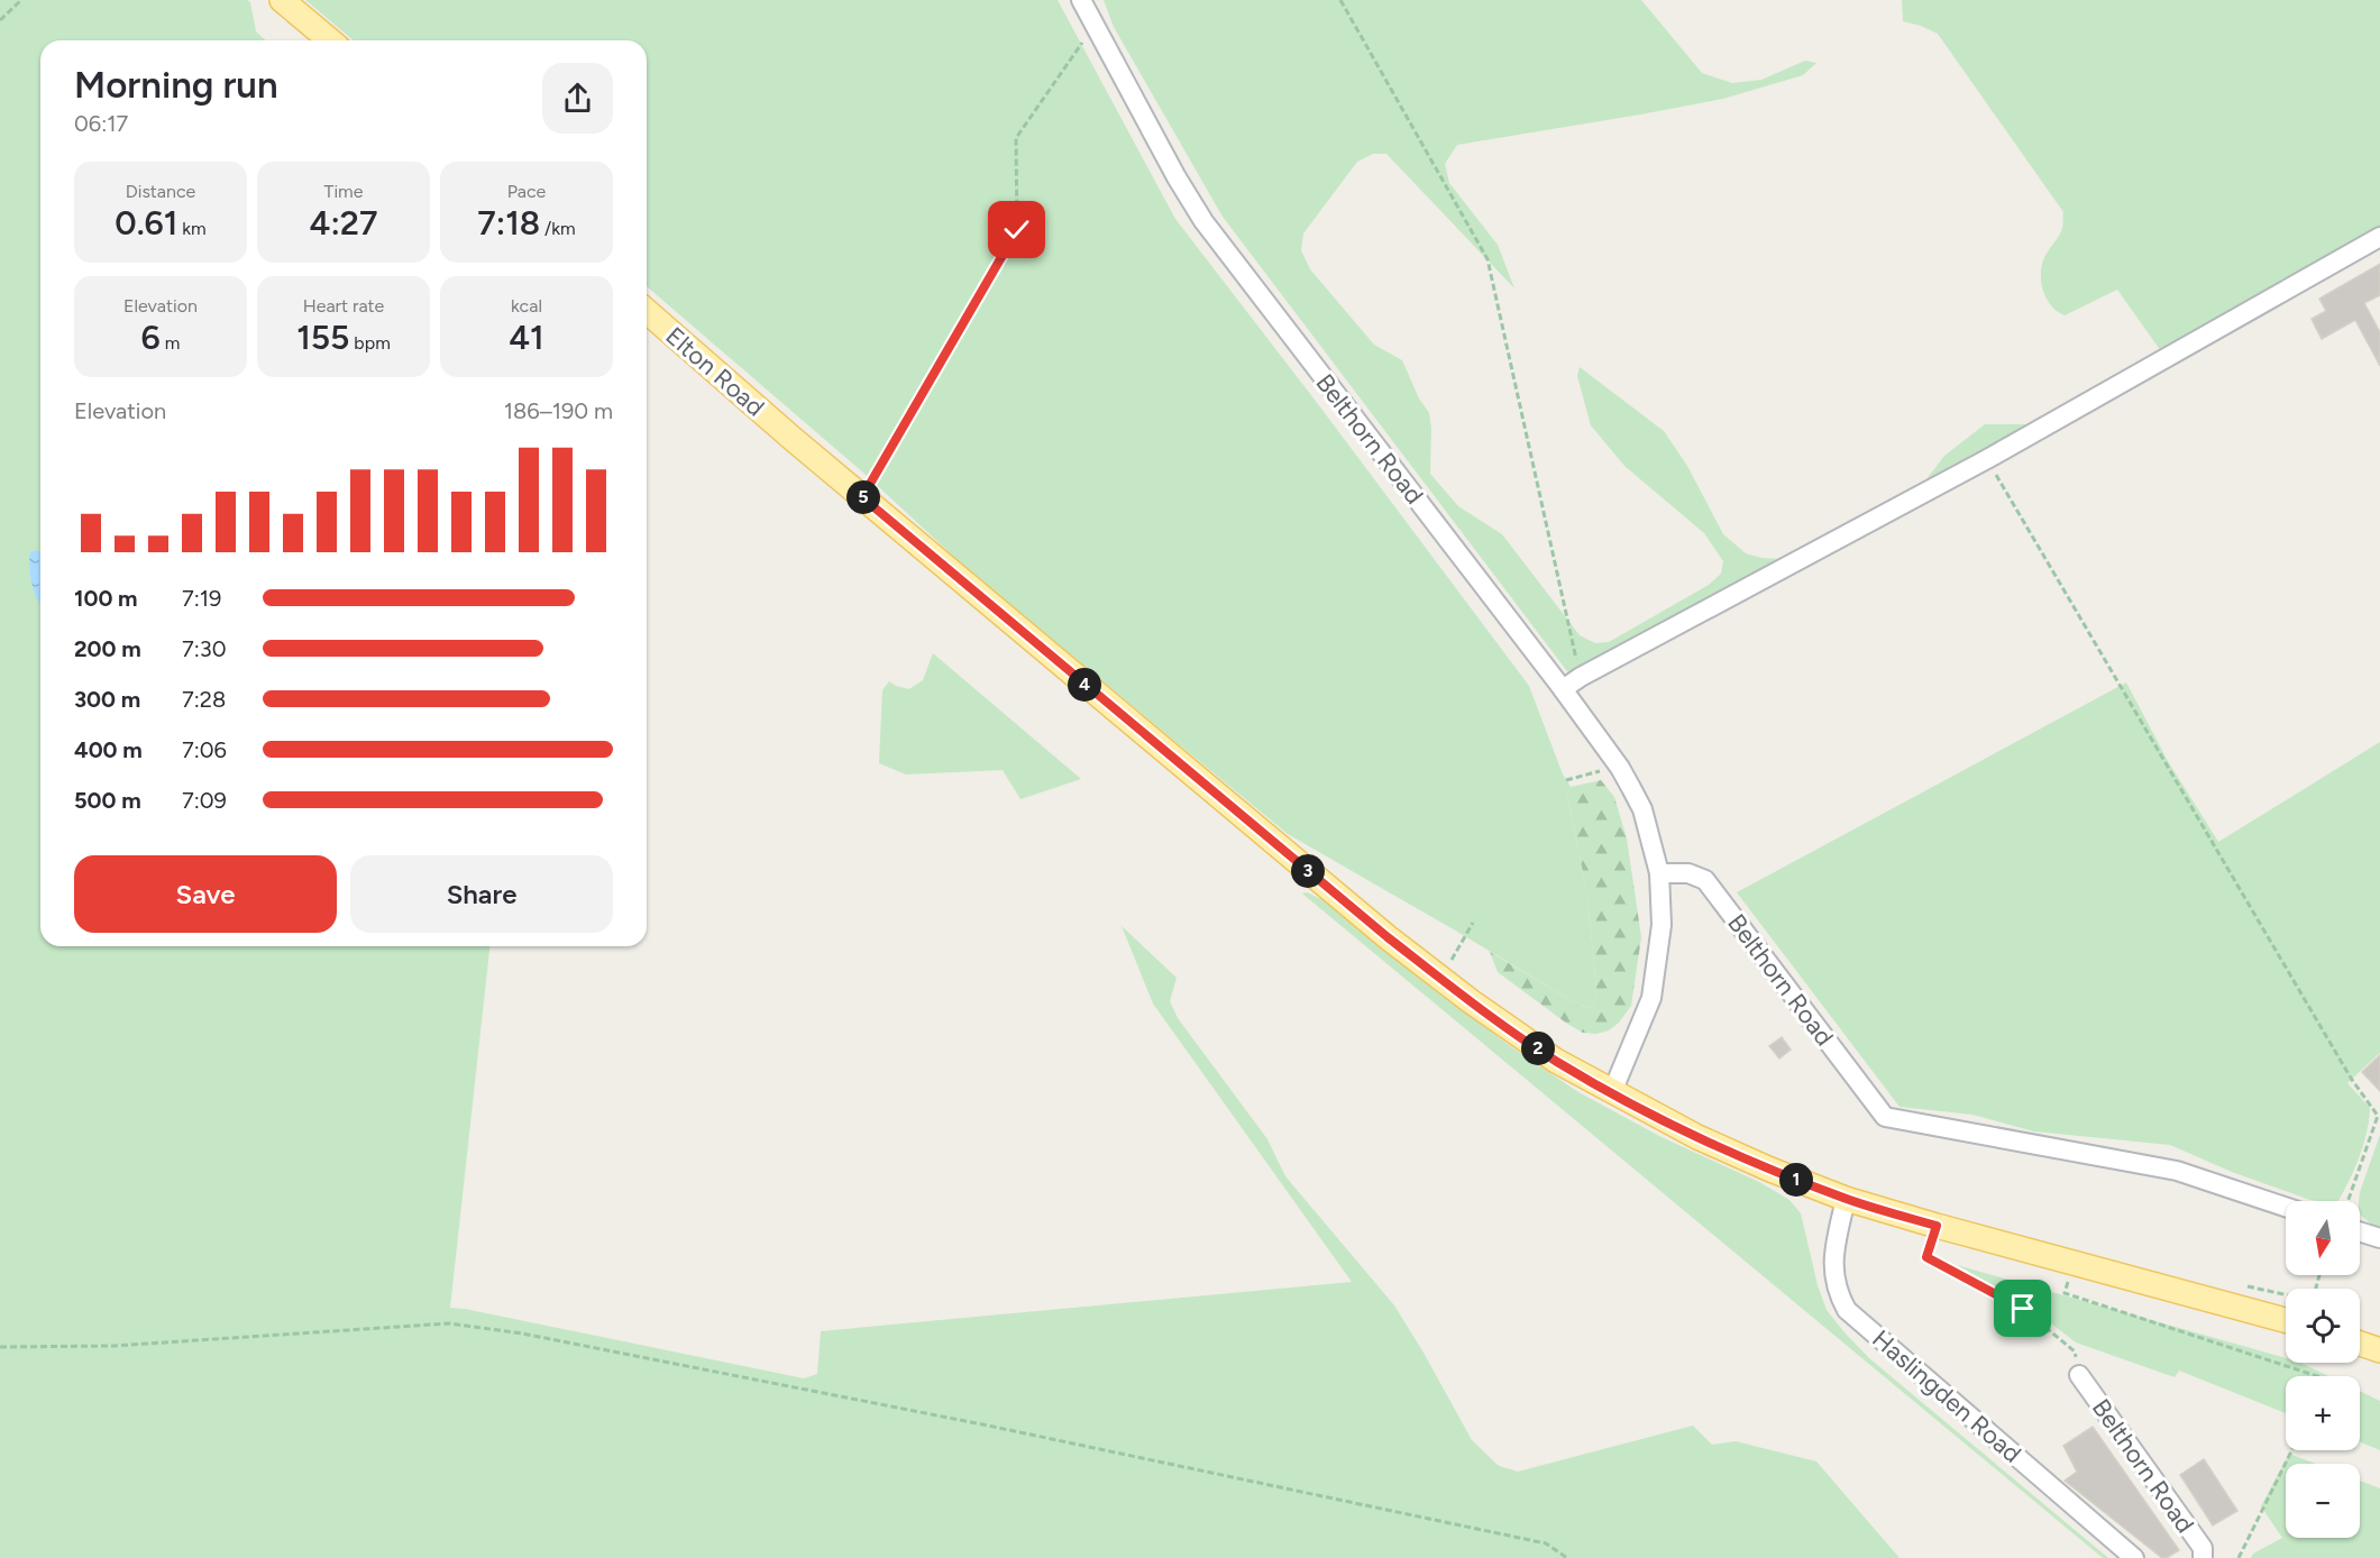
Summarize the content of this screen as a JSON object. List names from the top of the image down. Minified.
{"streets":{"main road":["Elton Road"],"street":["Belthorn Road","Haslingden Road"]},"north":"bottom","page":{"heading":["Morning run","06:17"],"stats":[["Distance","0.61 km"],["Time","4:27"],["Pace","7:18 /km"],["Elevation","6 m"],["Heart rate","155 bpm"],["kcal","41"]],"chart":["Elevation","186–190 m"],"pins":["5","4","3","2","1"],"list":[{"name":"100 m","note":"7:19"},{"name":"200 m","note":"7:30"},{"name":"300 m","note":"7:28"},{"name":"400 m","note":"7:06"},{"name":"500 m","note":"7:09"}],"buttons":["Save","Share"],"map_buttons":["+","−"]}}
